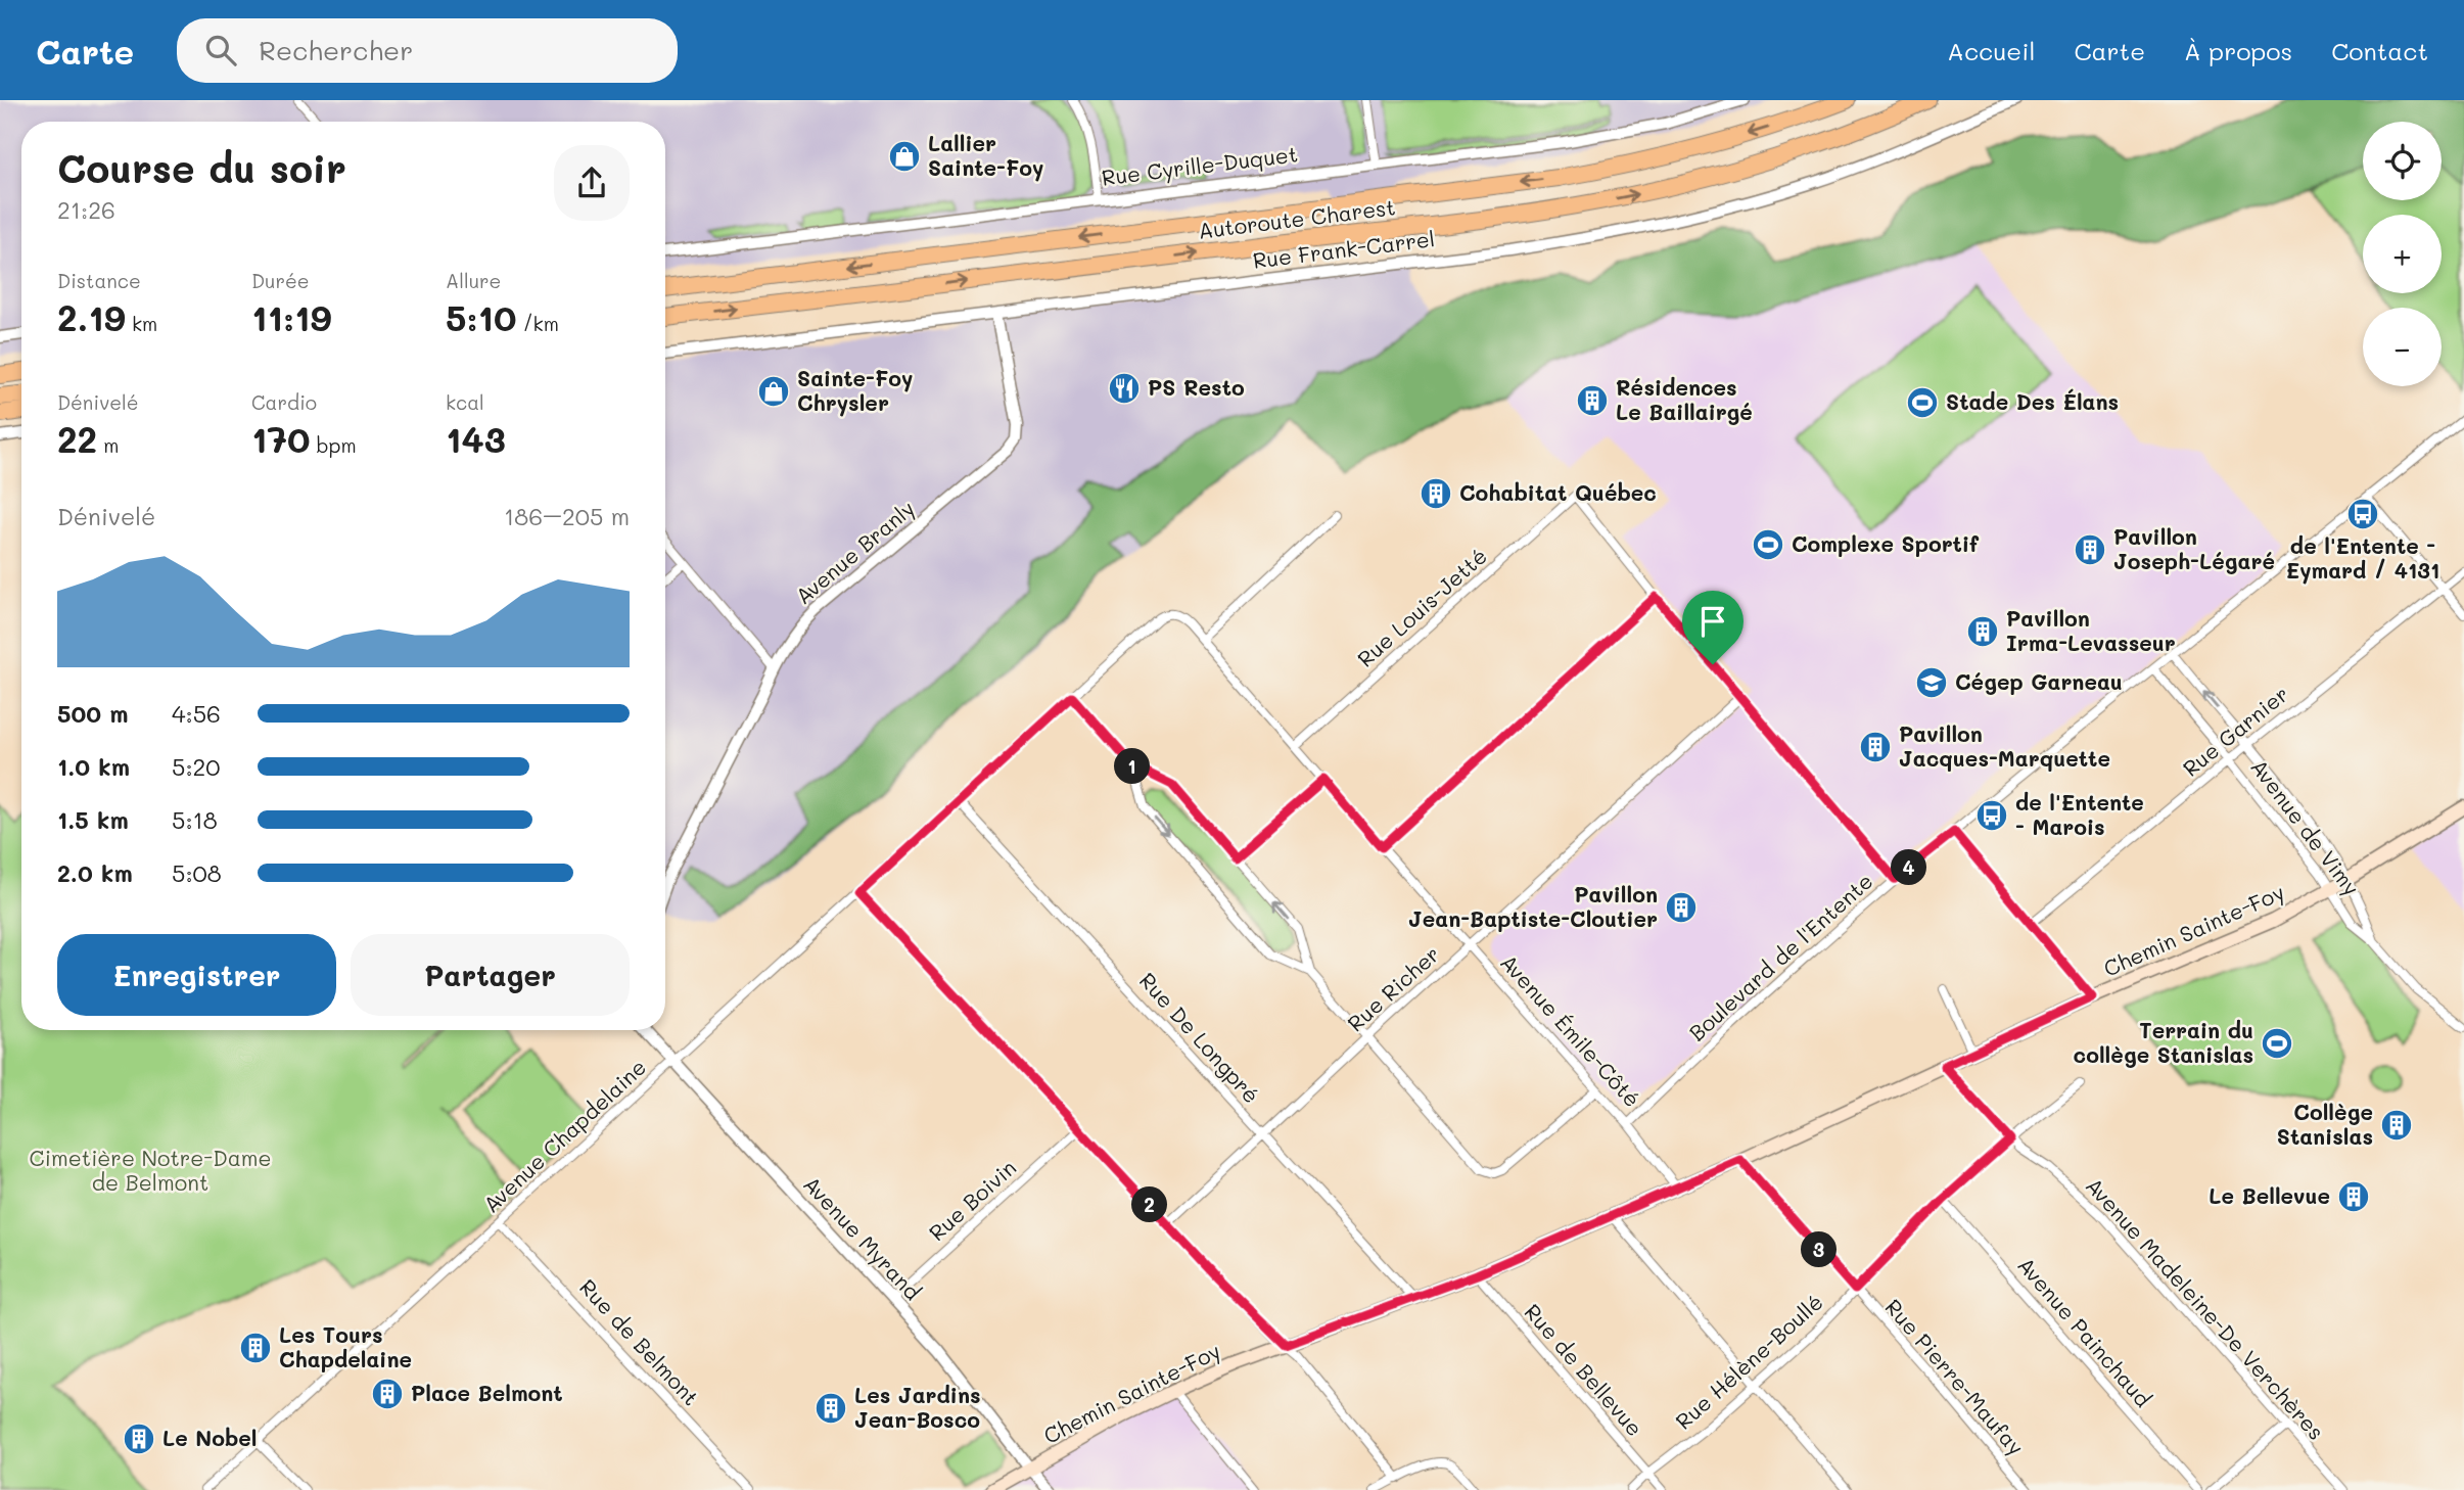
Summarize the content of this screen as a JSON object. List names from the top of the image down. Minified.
{"streets":{"highway":["Autoroute Charest"],"main road":["Chemin Sainte-Foy"],"street":["Rue Cyrille-Duquet","Rue Frank-Carrel","Avenue Branly","Rue Louis-Jetté","Rue Garnier","Avenue de Vimy","Boulevard de l'Entente","Rue Richer","Avenue Émile-Côté","Rue De Longpré","Avenue Chapdelaine","Rue Boivin","Avenue Myrand","Avenue Madeleine-De Verchères","Avenue Painchaud","Rue de Belmont","Rue Hélène-Boullé","Rue de Bellevue","Rue Pierre-Maufay"]},"crossings":[["Rue Frank-Carrel","Avenue Branly"],["Rue Louis-Jetté","Avenue Émile-Côté"],["Rue Garnier","Avenue de Vimy"],["Avenue de Vimy","Chemin Sainte-Foy"],["Avenue de Vimy","Boulevard de l'Entente"],["Chemin Sainte-Foy","Avenue Émile-Côté"],["Chemin Sainte-Foy","Rue De Longpré"],["Chemin Sainte-Foy","Avenue Myrand"],["Chemin Sainte-Foy","Avenue Madeleine-De Verchères"],["Chemin Sainte-Foy","Rue de Bellevue"],["Chemin Sainte-Foy","Rue Pierre-Maufay"],["Boulevard de l'Entente","Avenue Émile-Côté"],["Rue Richer","Avenue Émile-Côté"],["Rue Richer","Rue De Longpré"],["Avenue Émile-Côté","Avenue Chapdelaine"],["Rue De Longpré","Avenue Chapdelaine"],["Avenue Chapdelaine","Avenue Myrand"],["Avenue Chapdelaine","Rue de Belmont"],["Rue Boivin","Avenue Myrand"],["Avenue Madeleine-De Verchères","Rue Hélène-Boullé"],["Avenue Painchaud","Rue Hélène-Boullé"],["Rue Hélène-Boullé","Rue de Bellevue"],["Rue Hélène-Boullé","Rue Pierre-Maufay"]],"parks":["Cimetière Notre-Dame de Belmont"],"places":{"shop":["Lallier Sainte-Foy","Sainte-Foy Chrysler"],"restaurant":["PS Resto"],"building":["Résidences Le Baillairgé","Cohabitat Québec","Pavillon Joseph-Légaré","Pavillon Irma-Levasseur","Pavillon Jacques-Marquette","Pavillon Jean-Baptiste-Cloutier","Collège Stanislas","Le Bellevue","Les Tours Chapdelaine","Place Belmont","Les Jardins Jean-Bosco","Le Nobel"],"sports":["Stade Des Élans","Complexe Sportif","Terrain du collège Stanislas"],"bus stop":["de l'Entente - Eymard / 4131","de l'Entente - Marois"],"school or university":["Cégep Garneau"]},"page":{"header":"Carte","search":"Rechercher","nav":["Accueil","Carte","À propos","Contact"],"map_buttons":["+","−"],"heading":["Course du soir","21:26"],"stats":[["Distance","2.19 km"],["Durée","11:19"],["Allure","5:10 /km"],["Dénivelé","22 m"],["Cardio","170 bpm"],["kcal","143"]],"chart":["Dénivelé","186–205 m"],"list":[{"name":"500 m","note":"4:56"},{"name":"1.0 km","note":"5:20"},{"name":"1.5 km","note":"5:18"},{"name":"2.0 km","note":"5:08"}],"pins":["1","4","2","3"],"buttons":["Enregistrer","Partager"]}}
